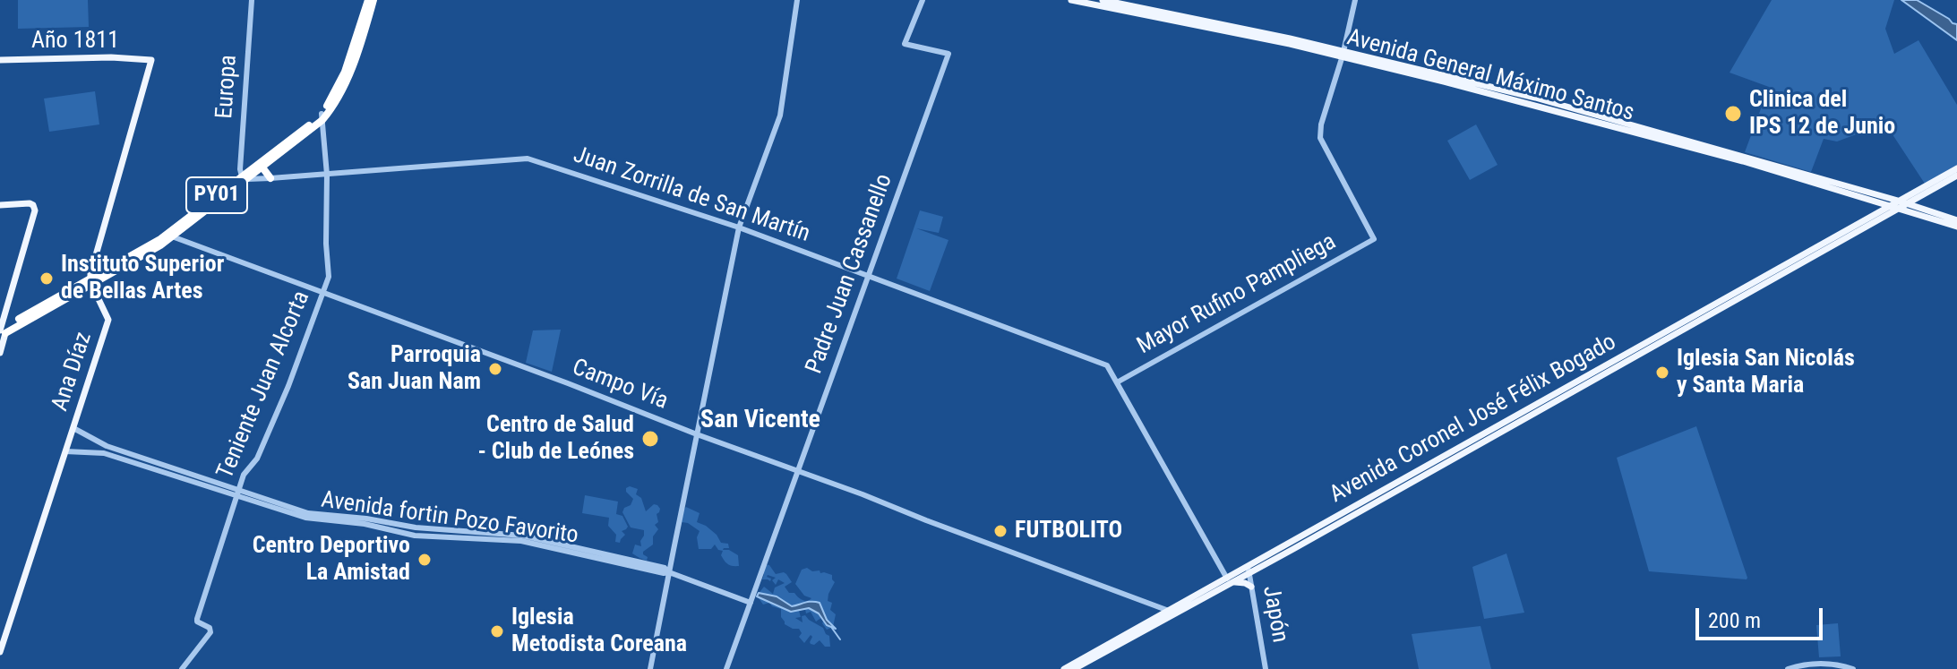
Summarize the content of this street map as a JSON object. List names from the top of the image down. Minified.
{"streets":{"highway":["PY01"],"main road":["Año 1811","Avenida General Máximo Santos","Ana Díaz","Avenida Coronel José Félix Bogado"],"street":["Europa","Juan Zorrilla de San Martín","Padre Juan Cassanello","Mayor Rufino Pampliega","Teniente Juan Alcorta","Campo Vía","Avenida fortin Pozo Favorito","Japón"]},"crossings":[["Año 1811","PY01"],["Año 1811","Ana Díaz"],["Avenida General Máximo Santos","Mayor Rufino Pampliega"],["Avenida General Máximo Santos","Avenida Coronel José Félix Bogado"],["Europa","PY01"],["Europa","Juan Zorrilla de San Martín"],["PY01","Juan Zorrilla de San Martín"],["PY01","Ana Díaz"],["PY01","Teniente Juan Alcorta"],["PY01","Campo Vía"],["Juan Zorrilla de San Martín","Padre Juan Cassanello"],["Juan Zorrilla de San Martín","Mayor Rufino Pampliega"],["Juan Zorrilla de San Martín","Teniente Juan Alcorta"],["Padre Juan Cassanello","Campo Vía"],["Padre Juan Cassanello","Avenida fortin Pozo Favorito"],["Ana Díaz","Avenida fortin Pozo Favorito"],["Teniente Juan Alcorta","Campo Vía"],["Teniente Juan Alcorta","Avenida fortin Pozo Favorito"],["Campo Vía","Avenida Coronel José Félix Bogado"],["Avenida Coronel José Félix Bogado","Japón"]],"districts":["San Vicente"],"places":["Clinica del IPS 12 de Junio","Instituto Superior de Bellas Artes","Parroquia San Juan Nam","Iglesia San Nicolás y Santa Maria","Centro de Salud - Club de Leónes","FUTBOLITO","Centro Deportivo La Amistad","Iglesia Metodista Coreana"],"scale_bar":"200 m"}
